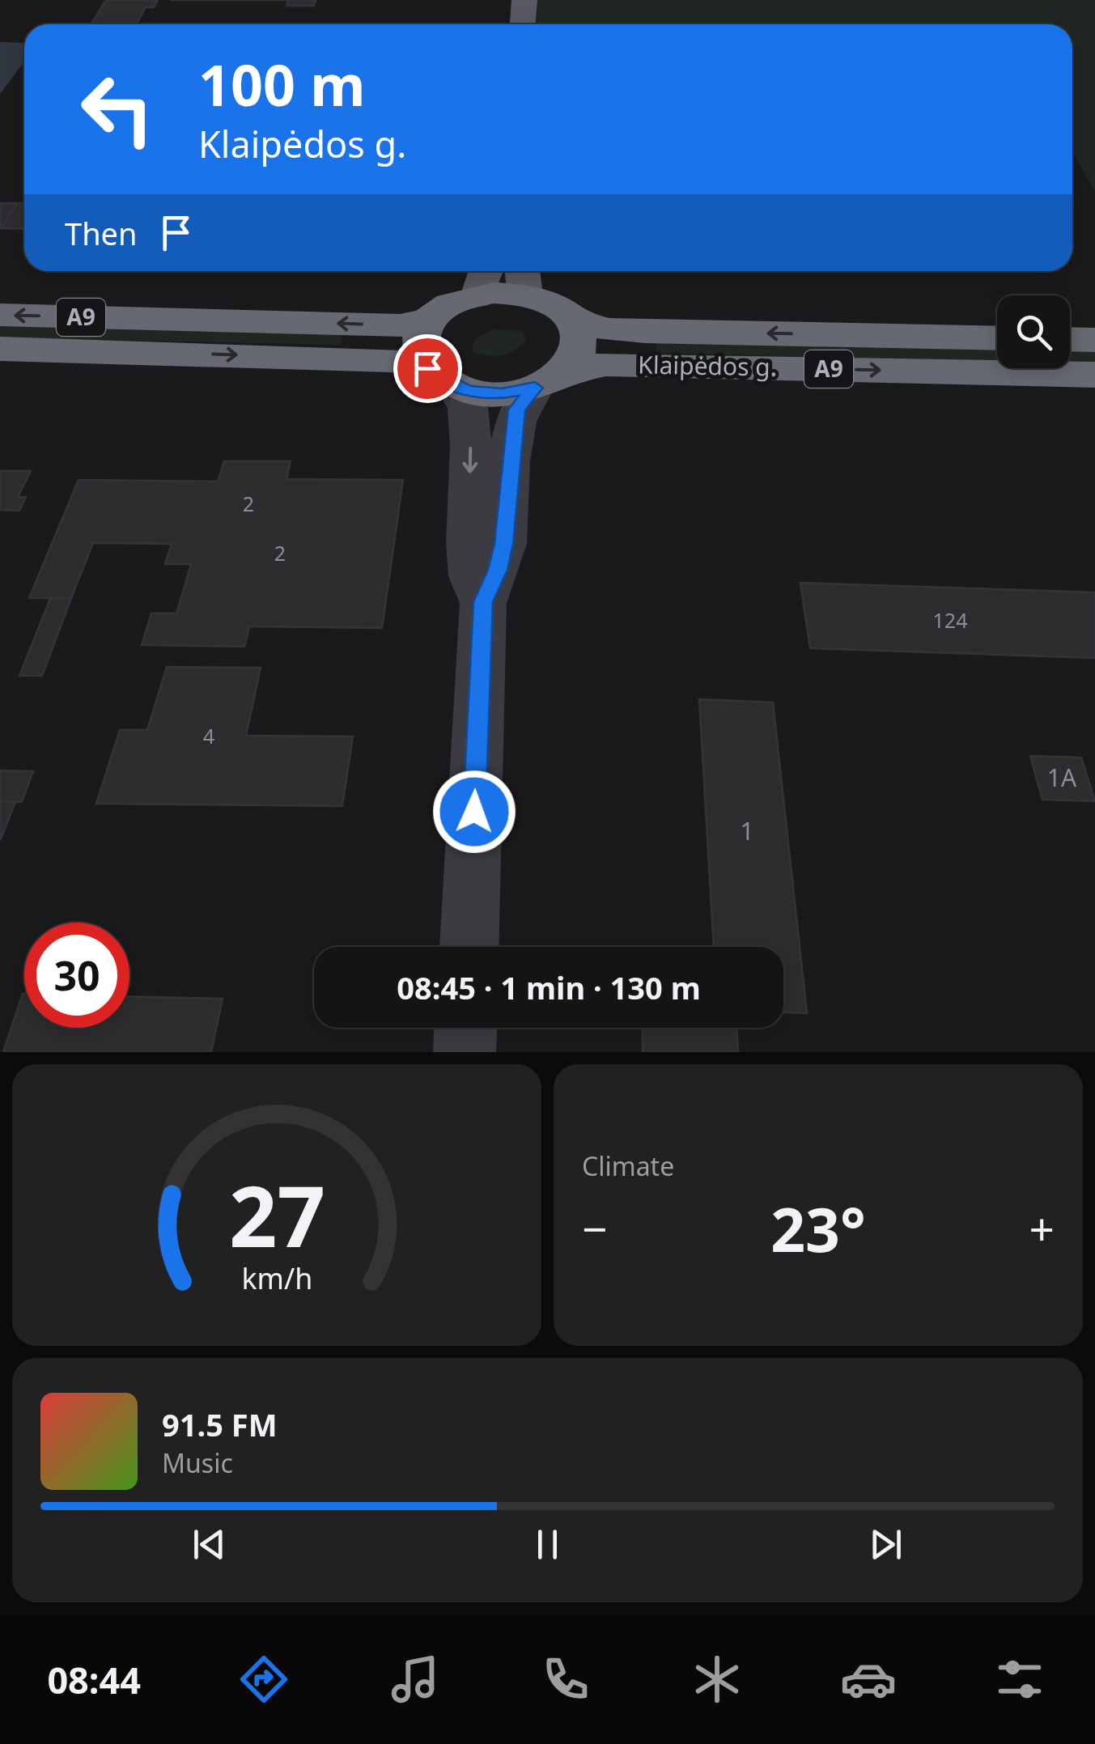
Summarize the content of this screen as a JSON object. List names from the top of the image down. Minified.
{"streets":{"highway":["A9","Klaipėdos g."]},"house_numbers":["2","2","124","4","1A","1"],"page":{"turn":["100 m","Klaipėdos g."],"then":"Then","limit":"30","trip":"08:45 · 1 min · 130 m","tile":"Climate","heat":["−","23°","+"],"song":["91.5 FM","Music"],"tabs":"08:44","gauge":["27","km/h"]}}
